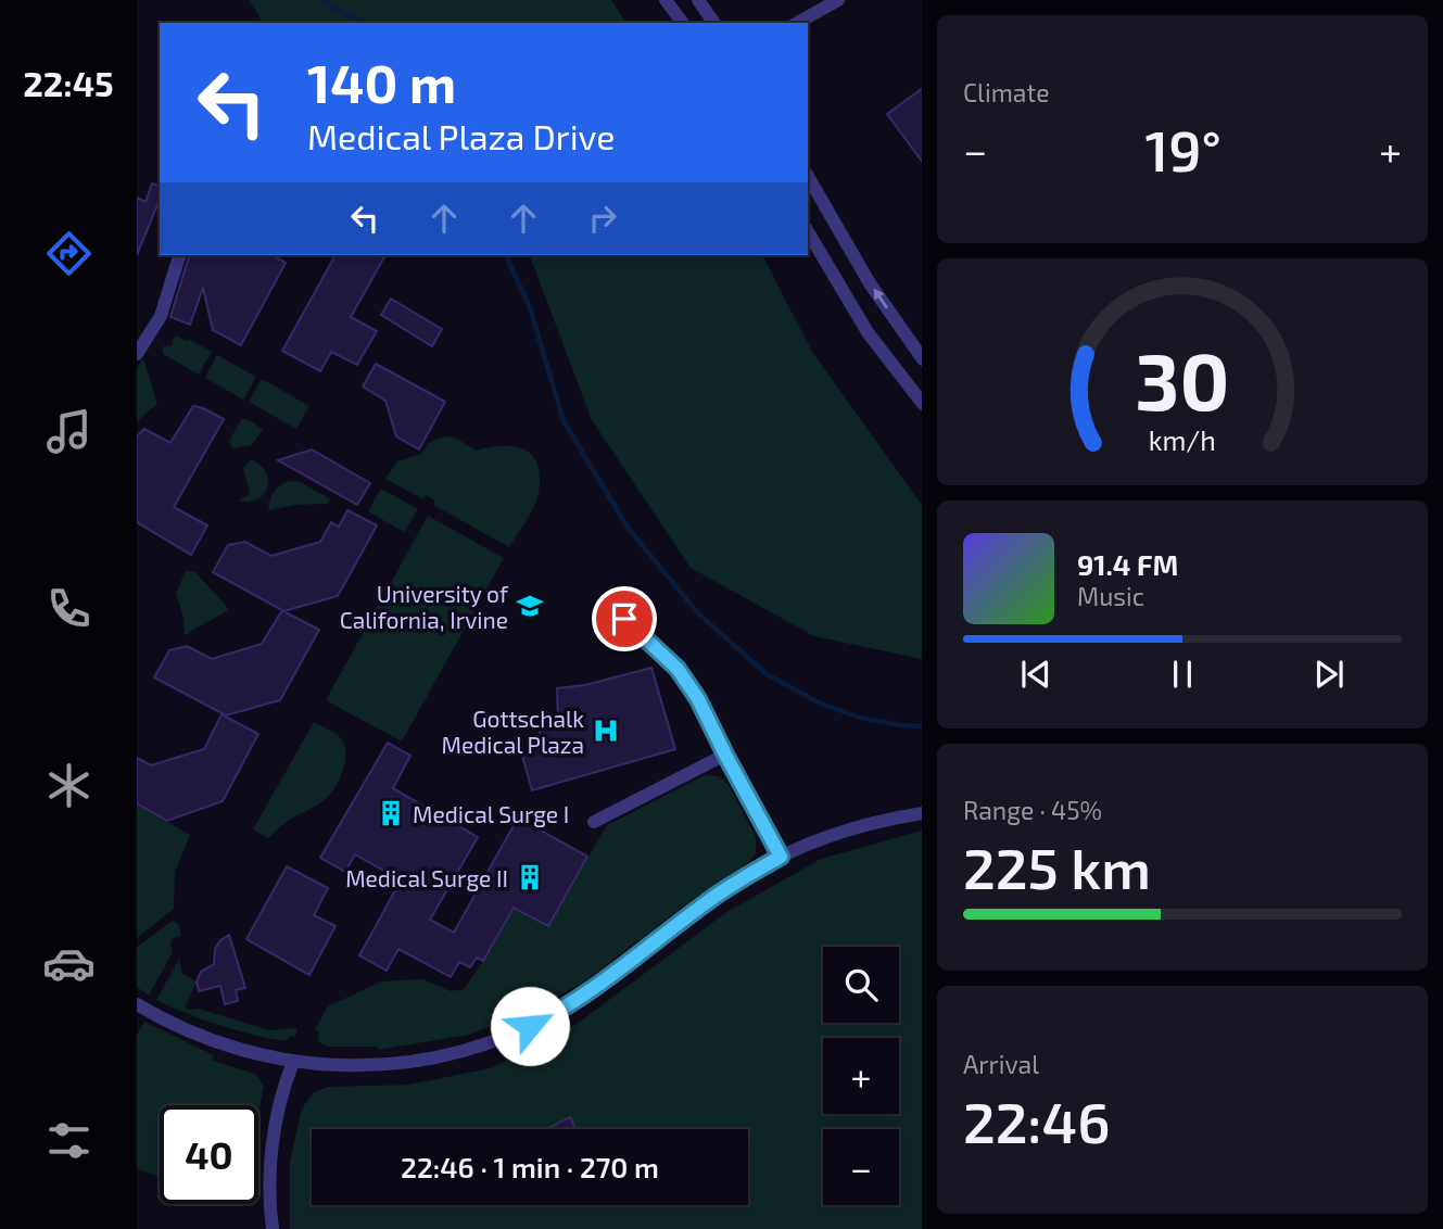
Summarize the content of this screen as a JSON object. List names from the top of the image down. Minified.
{"places":{"school or university":["University of California, Irvine"],"hospital":["Gottschalk Medical Plaza"],"building":["Medical Surge I","Medical Surge II"]},"page":{"tabs":"22:45","tile":["Climate",["Range · 45%","225 km"],["Arrival","22:46"]],"turn":["140 m","Medical Plaza Drive"],"heat":["−","19°","+"],"song":["91.4 FM","Music"],"map_buttons":["+","−"],"limit":"40","trip":"22:46 · 1 min · 270 m","gauge":["30","km/h"]}}
